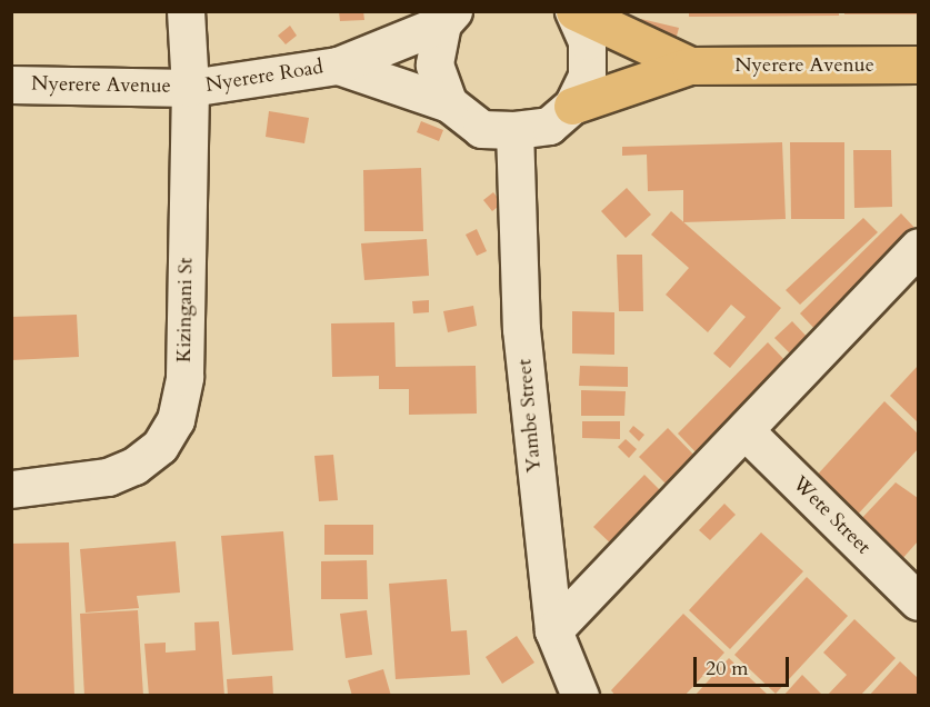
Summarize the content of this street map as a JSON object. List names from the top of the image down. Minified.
{"streets":{"main road":["Nyerere Avenue"],"street":["Nyerere Road","Kizingani St","Yambe Street","Wete Street"]},"crossings":[["Nyerere Avenue","Nyerere Road"],["Nyerere Avenue","Kizingani St"],["Nyerere Road","Kizingani St"]],"scale_bar":"20 m"}
